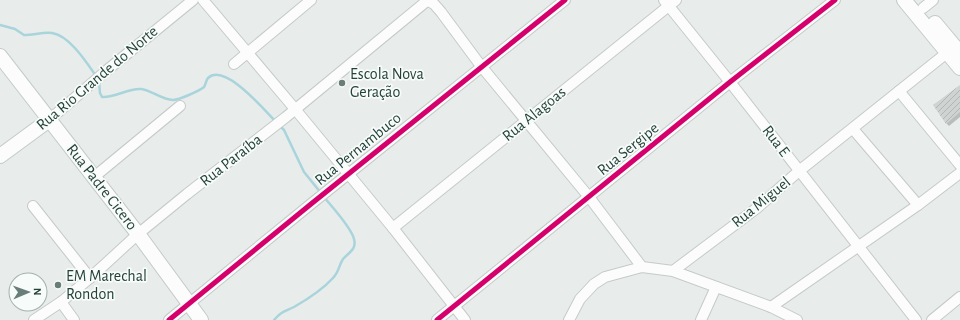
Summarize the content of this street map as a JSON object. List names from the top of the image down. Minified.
{"streets":{"main road":["Rua Rio Grande do Norte","Rua Padre Cicero"],"street":["Rua Alagoas","Rua E","Rua Pernambuco","Rua Sergipe","Rua Paraíba","Rua Miguel"]},"crossings":[["Rua Rio Grande do Norte","Rua Padre Cicero"],["Rua Alagoas","Rua E"],["Rua E","Rua Sergipe"],["Rua E","Rua Miguel"],["Rua Pernambuco","Rua Padre Cicero"],["Rua Paraíba","Rua Padre Cicero"]],"places":["Escola Nova Geração","EM Marechal Rondon"],"north":"right"}
